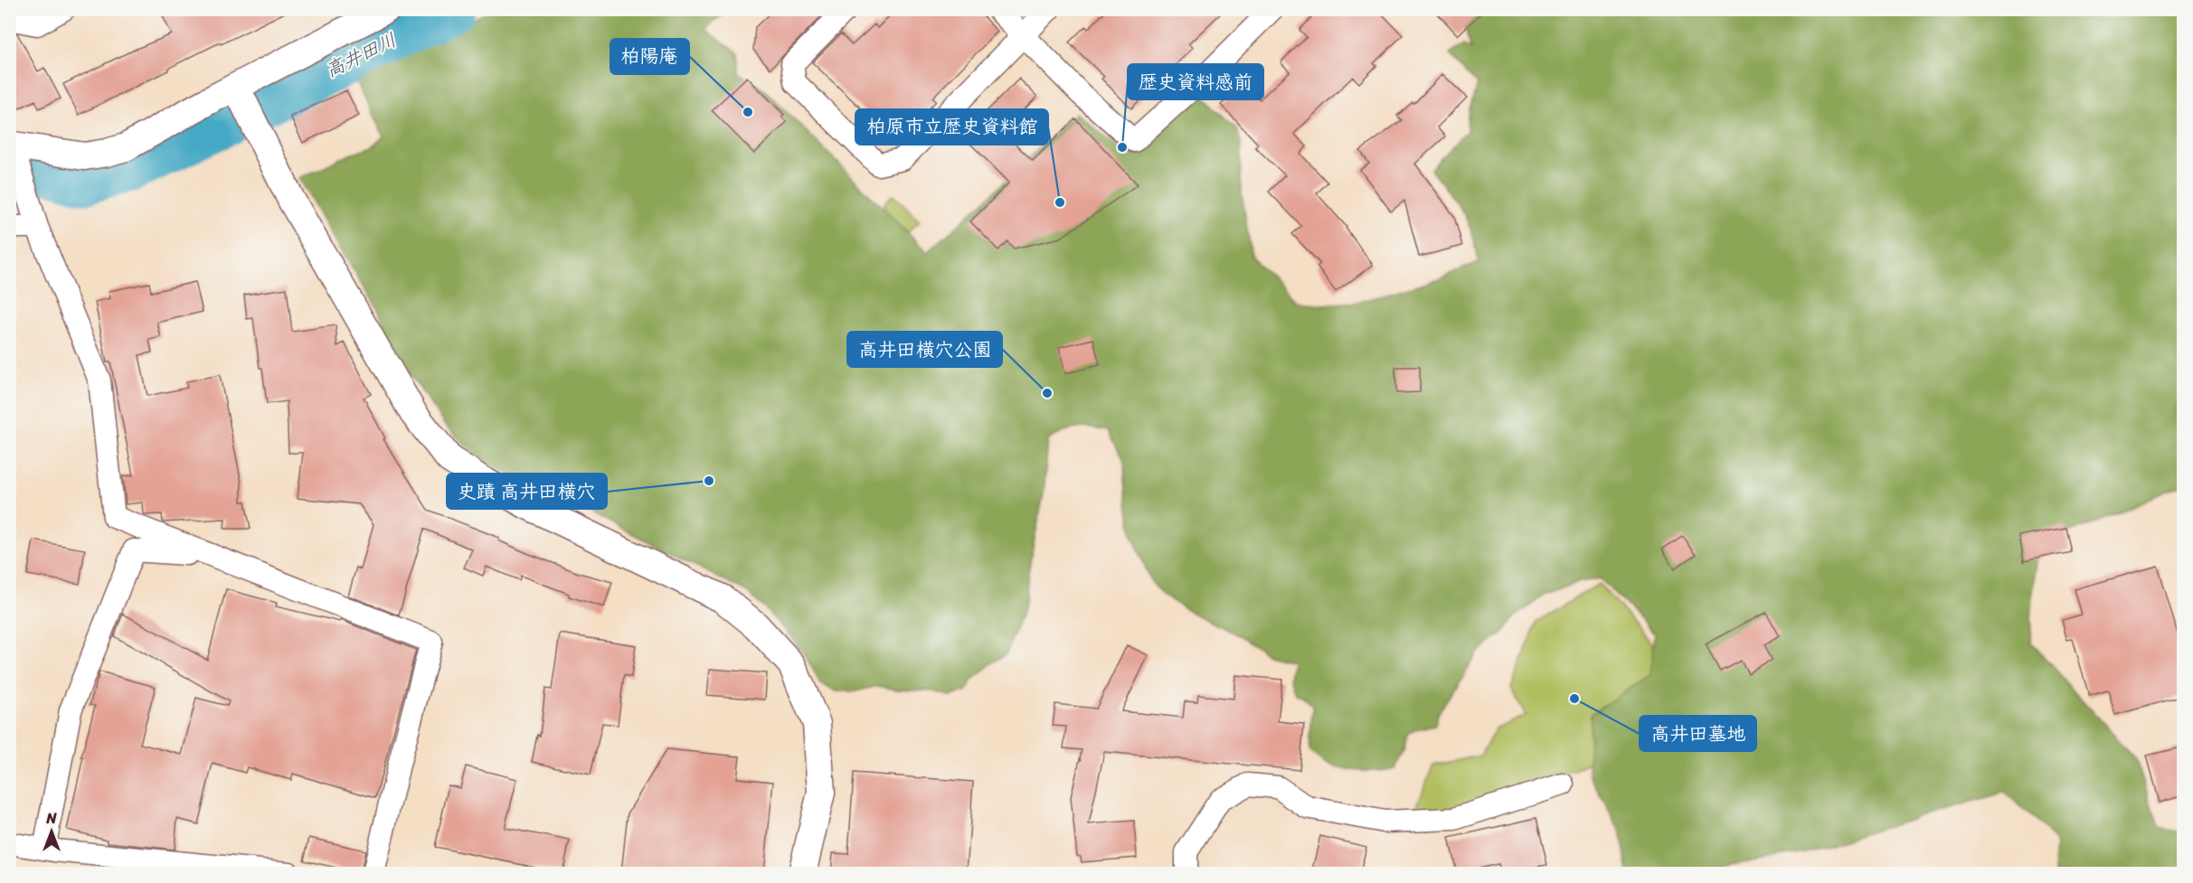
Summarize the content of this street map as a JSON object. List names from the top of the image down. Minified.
{"water":["高井田川"],"places":["柏陽庵","歴史資料感前","柏原市立歴史資料館","高井田横穴公園","史蹟 高井田横穴","高井田墓地"],"north":"top"}
